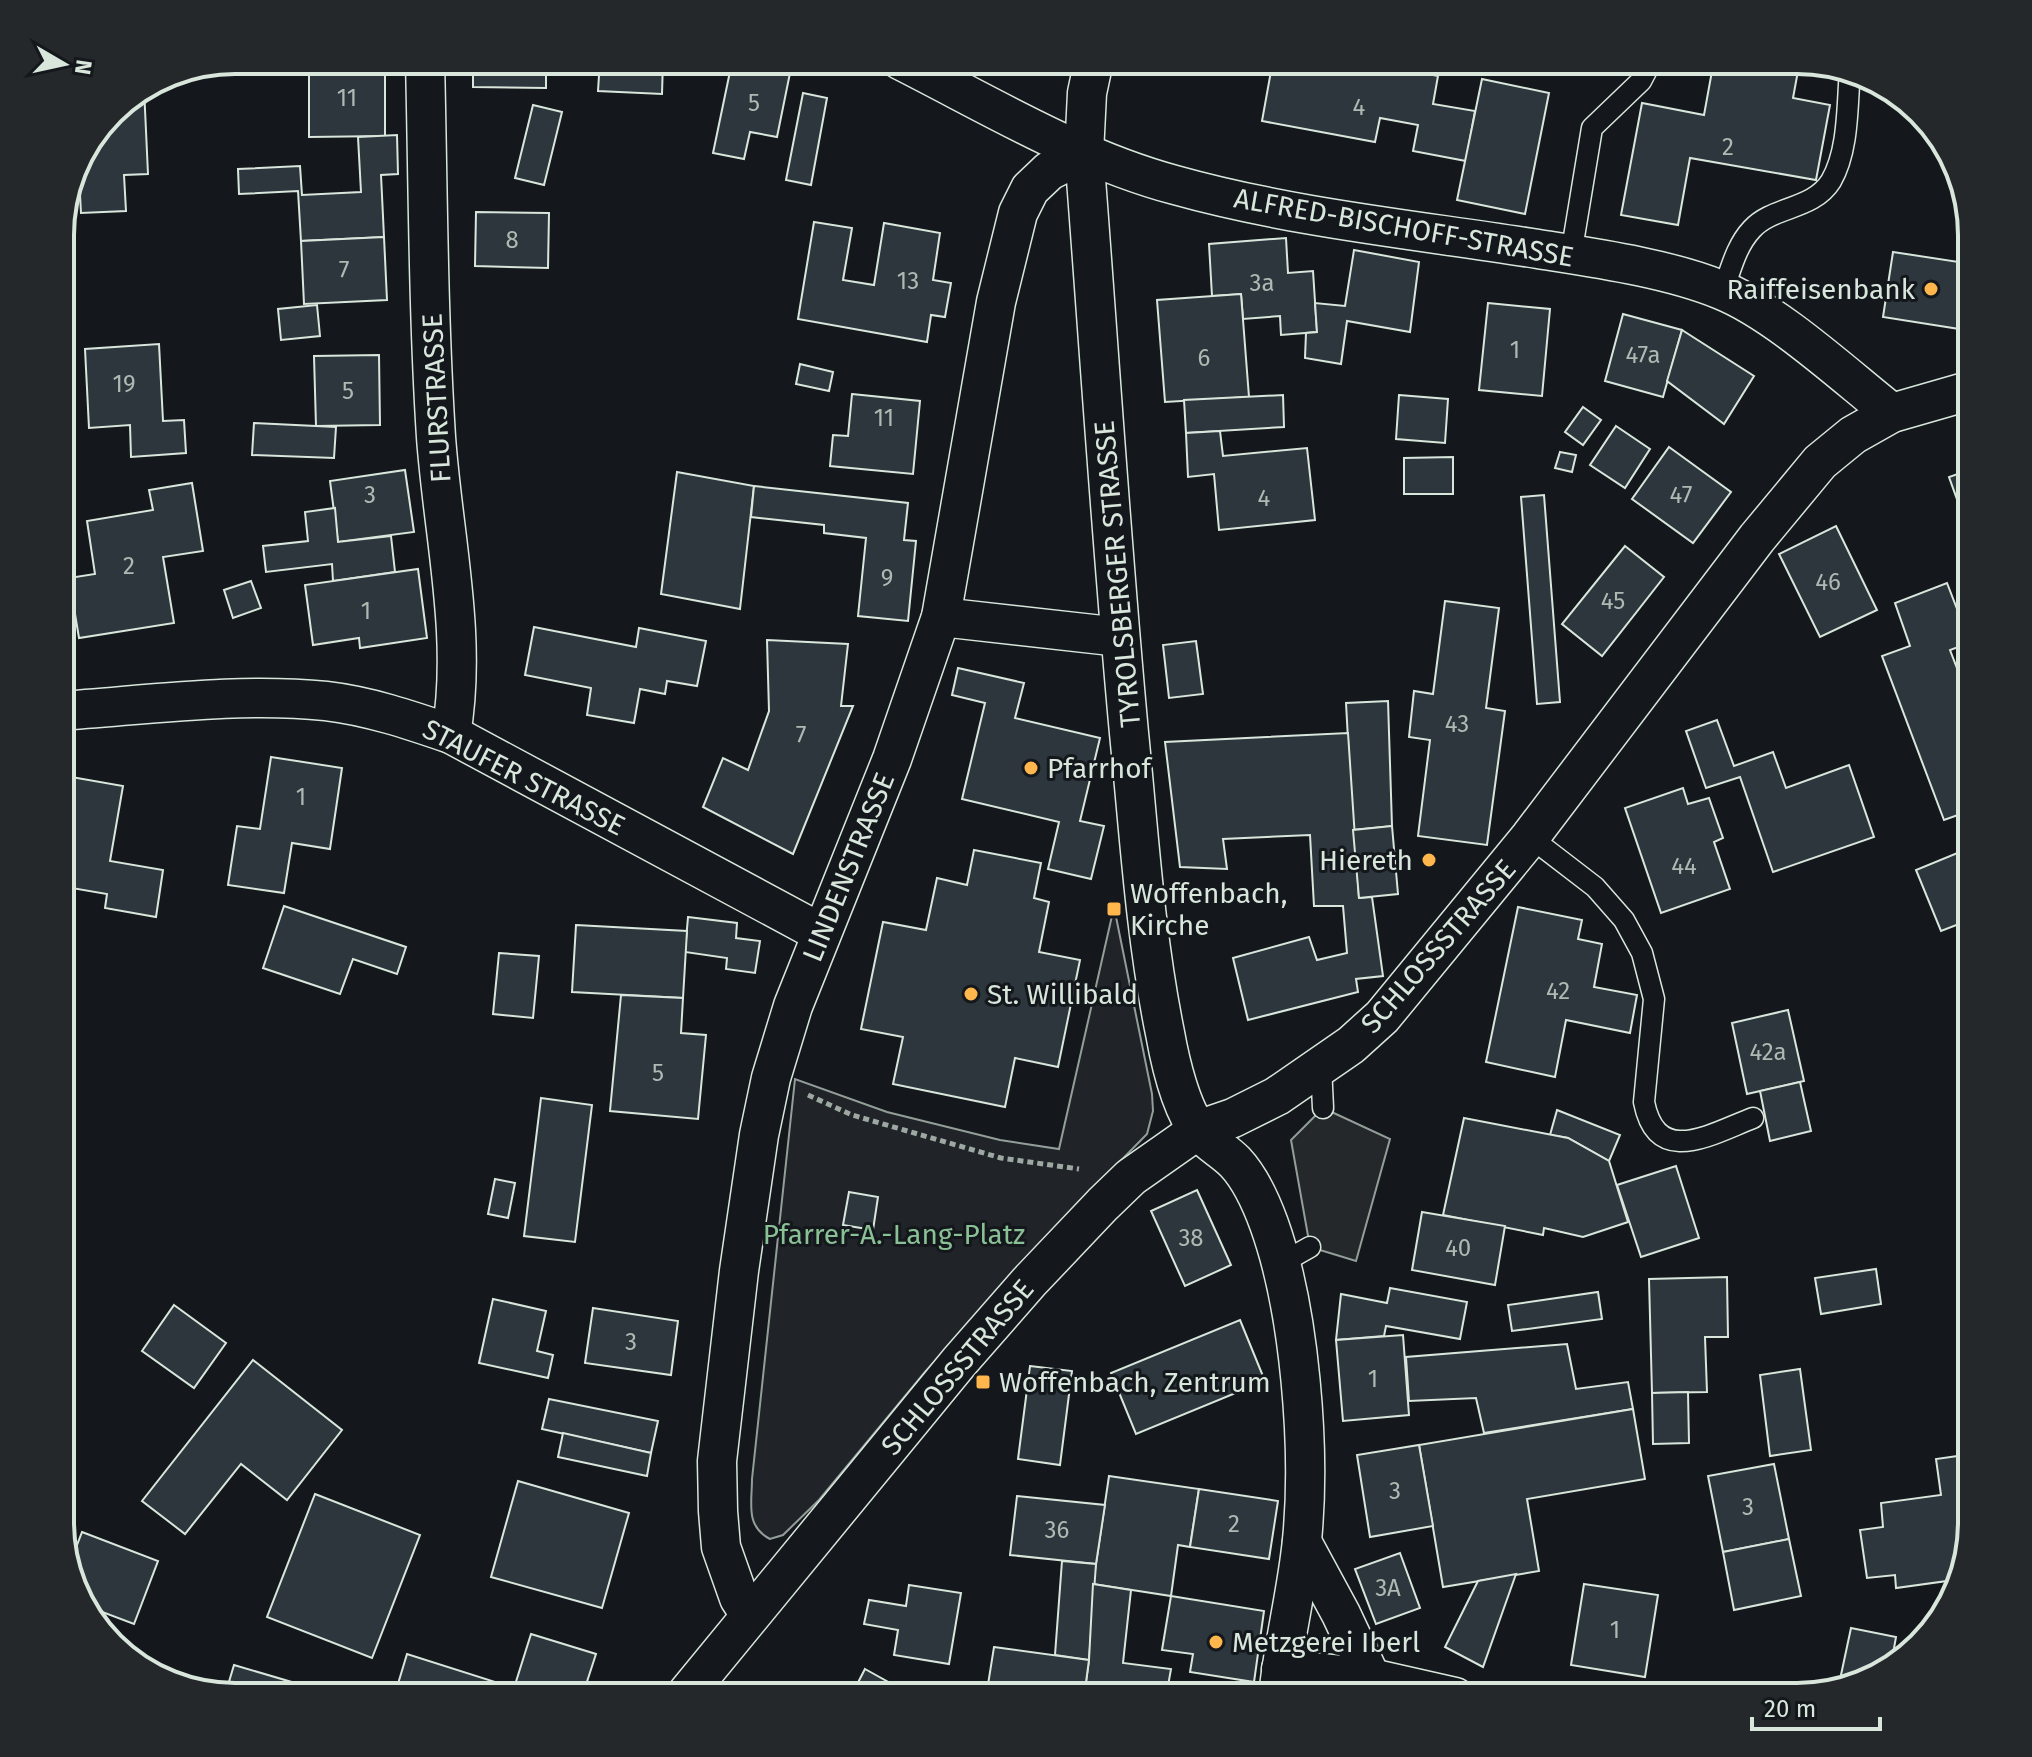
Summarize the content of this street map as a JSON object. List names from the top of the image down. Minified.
{"streets":{"street":["ALFRED-BISCHOFF-STRASSE","FLURSTRASSE","TYROLSBERGER STRASSE","STAUFER STRASSE","LINDENSTRASSE","SCHLOSSSTRASSE"]},"crossings":[["ALFRED-BISCHOFF-STRASSE","TYROLSBERGER STRASSE"],["ALFRED-BISCHOFF-STRASSE","LINDENSTRASSE"],["ALFRED-BISCHOFF-STRASSE","SCHLOSSSTRASSE"],["FLURSTRASSE","STAUFER STRASSE"],["TYROLSBERGER STRASSE","LINDENSTRASSE"],["TYROLSBERGER STRASSE","SCHLOSSSTRASSE"],["STAUFER STRASSE","LINDENSTRASSE"],["LINDENSTRASSE","SCHLOSSSTRASSE"]],"parks":["Pfarrer-A.-Lang-Platz"],"places":{"other":["Raiffeisenbank","Pfarrhof","Hiereth","St. Willibald","Metzgerei Iberl"],"transit":["Woffenbach, Kirche","Woffenbach, Zentrum"]},"house_numbers":["11","5","4","2","8","7","13","3a","1","47a","6","19","5","11","3","47","4","2","9","46","45","1","43","7","1","44","42","42a","5","38","40","3","1","3","3","2","36","3A","1"],"scale_bar":"20 m","north":"right"}
